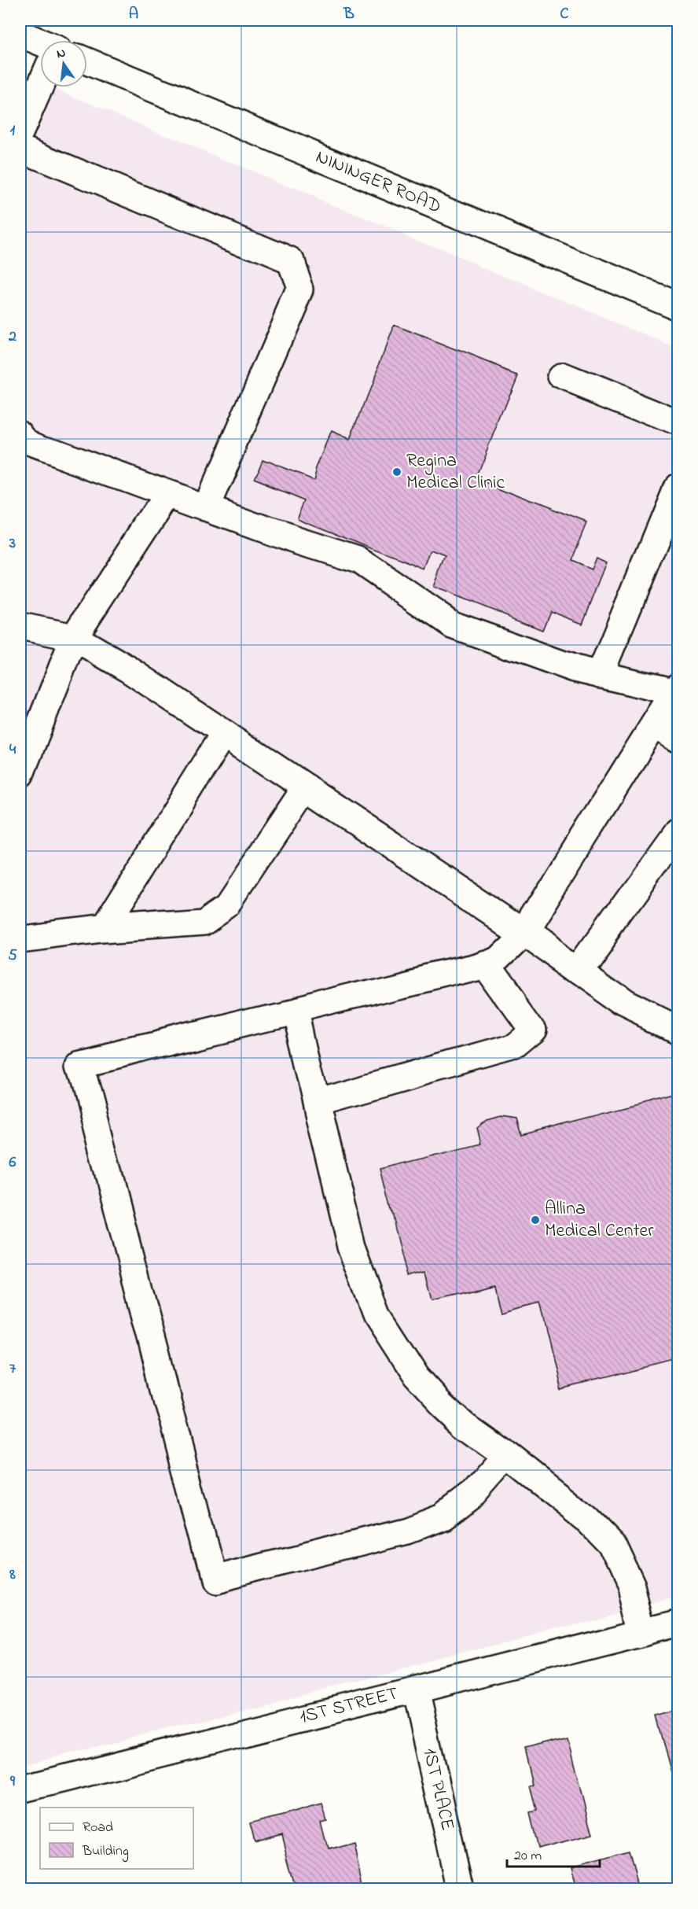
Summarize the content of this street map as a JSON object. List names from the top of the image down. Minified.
{"streets":{"street":["NININGER ROAD","1ST STREET","1ST PLACE"]},"crossings":[["1ST STREET","1ST PLACE"]],"places":["Regina Medical Clinic","Allina Medical Center"],"legend":["Road","Building"],"scale_bar":"20 m","north":"top","grid":{"columns":["A","B","C"],"rows":["1","2","3","4","5","6","7","8","9"]}}
